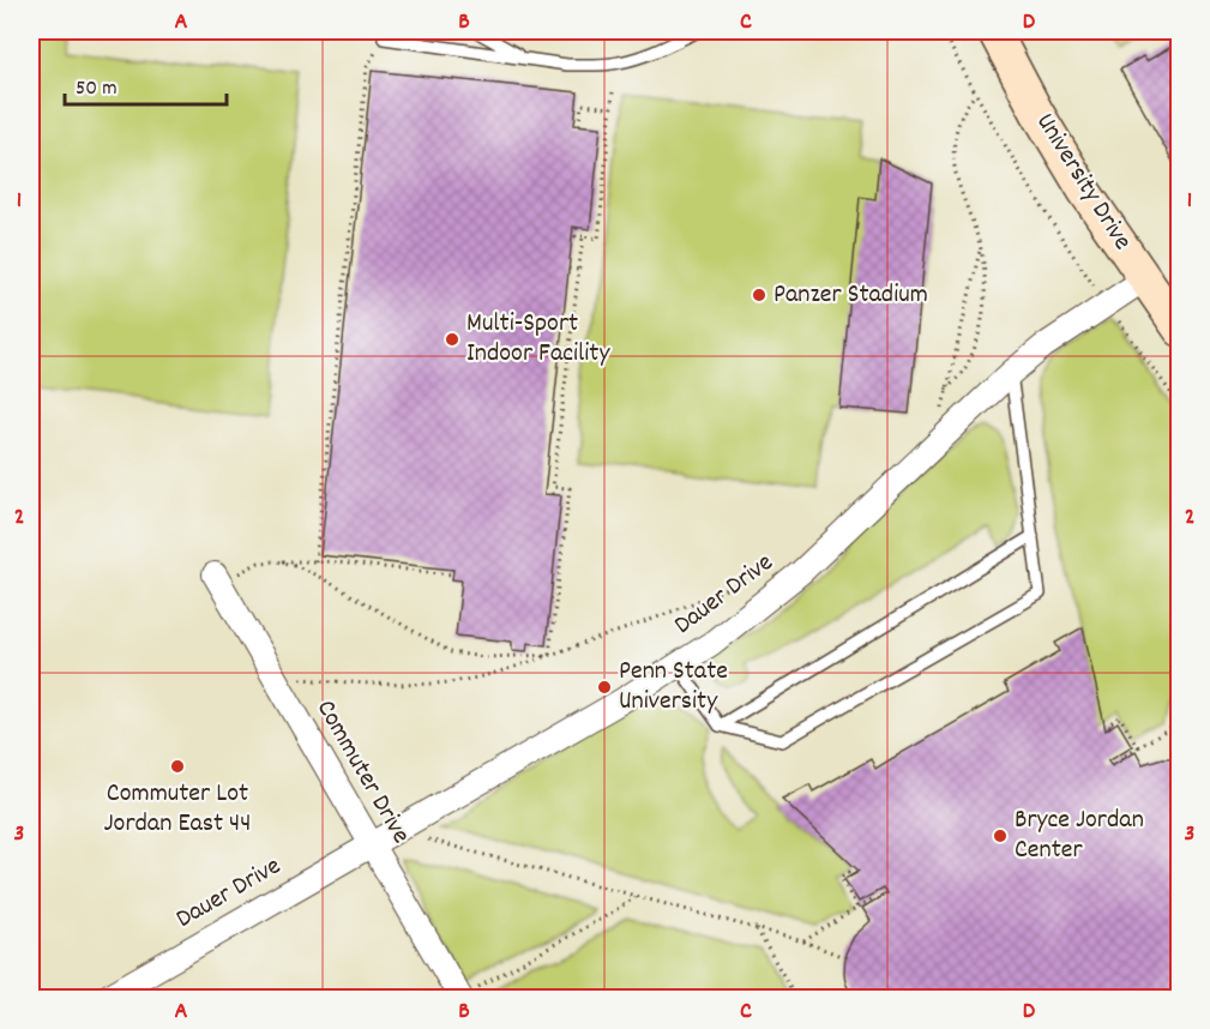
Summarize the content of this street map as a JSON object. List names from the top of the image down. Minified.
{"streets":{"main road":["University Drive"],"street":["Dauer Drive","Commuter Drive"]},"crossings":[["University Drive","Dauer Drive"],["Dauer Drive","Commuter Drive"]],"places":["Panzer Stadium","Multi-Sport Indoor Facility","Penn State University","Commuter Lot Jordan East 44","Bryce Jordan Center"],"scale_bar":"50 m","grid":{"columns":["A","B","C","D"],"rows":["1","2","3"]}}
